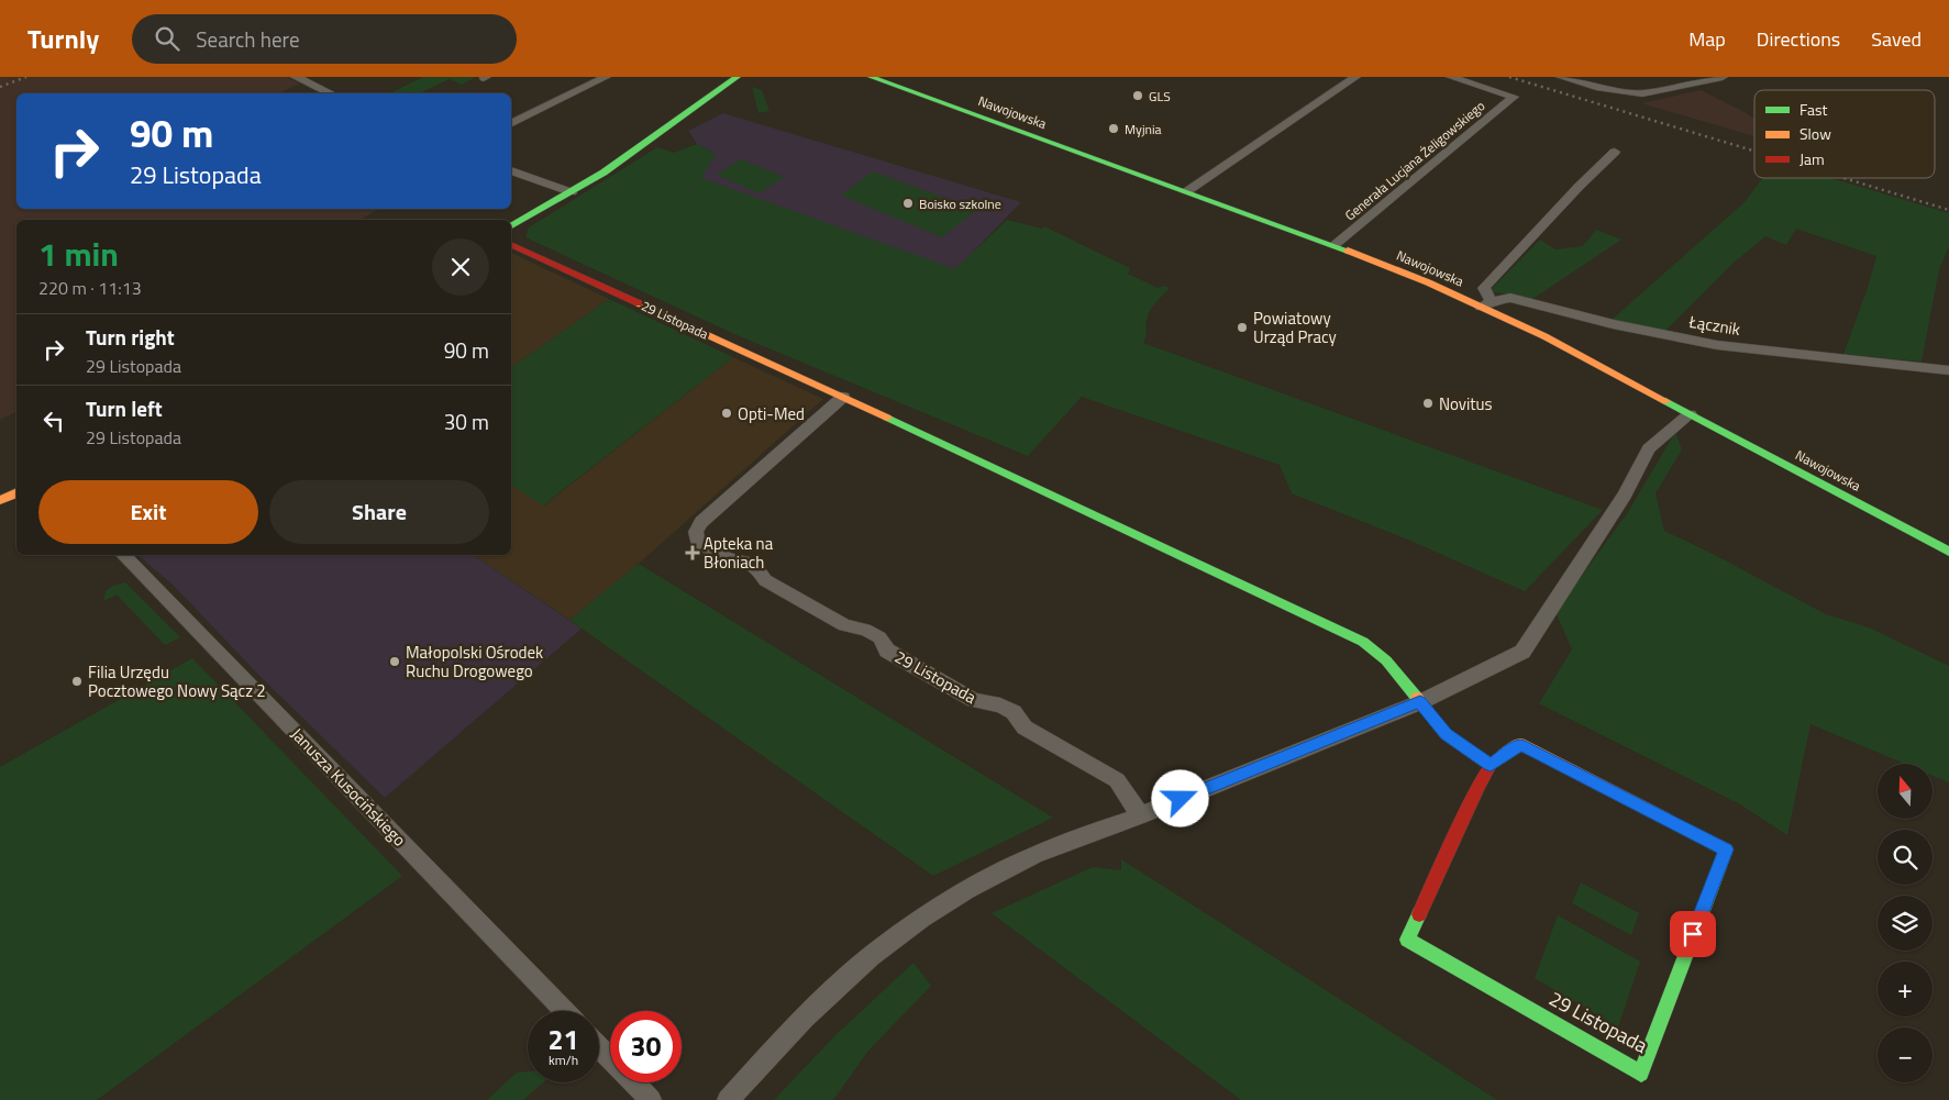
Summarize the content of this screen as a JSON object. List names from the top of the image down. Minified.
{"streets":{"street":["Nawojowska","Generała Lucjana Żeligowskiego","29 Listopada","Łącznik","Janusza Kusocińskiego"]},"crossings":[["Nawojowska","Generała Lucjana Żeligowskiego"],["Nawojowska","Łącznik"]],"places":{"other":["GLS","Myjnia","Boisko szkolne","Powiatowy Urząd Pracy","Novitus","Opti-Med","Małopolski Ośrodek Ruchu Drogowego","Filia Urzędu Pocztowego Nowy Sącz 2"],"health":["Apteka na Błoniach"]},"legend":["Fast","Slow","Jam"],"north":"top","page":{"header":"Turnly","search":"Search here","nav":["Map","Directions","Saved"],"turn":["90 m","29 Listopada"],"heading":["1 min","220 m · 11:13"],"list":[{"name":"Turn right","note":"29 Listopada","value":"90 m"},{"name":"Turn left","note":"29 Listopada","value":"30 m"}],"buttons":["Exit","Share"],"map_buttons":["+","−"],"speed":"21 km/h","limit":"30"}}
